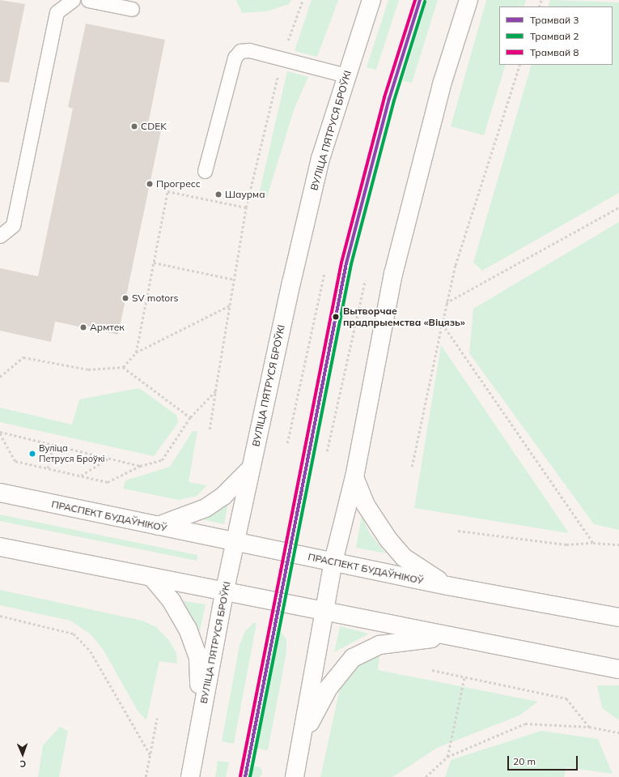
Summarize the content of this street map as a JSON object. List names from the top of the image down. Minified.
{"streets":{"main road":["ВУЛІЦА ПЯТРУСЯ БРОЎКІ","ПРАСПЕКТ БУДАЎНІКОЎ"]},"crossings":[["ВУЛІЦА ПЯТРУСЯ БРОЎКІ","ПРАСПЕКТ БУДАЎНІКОЎ"]],"places":["CDEK","Прогресс","Шаурма","SV motors","Вытворчае прадпрыемства «Віцязь»","Армтек","Вуліца Петруся Броўкі"],"lines":["tram line 3","tram line 8","tram line 2"],"legend":["Трамвай 3","Трамвай 2","Трамвай 8"],"scale_bar":"20 m","north":"bottom"}
